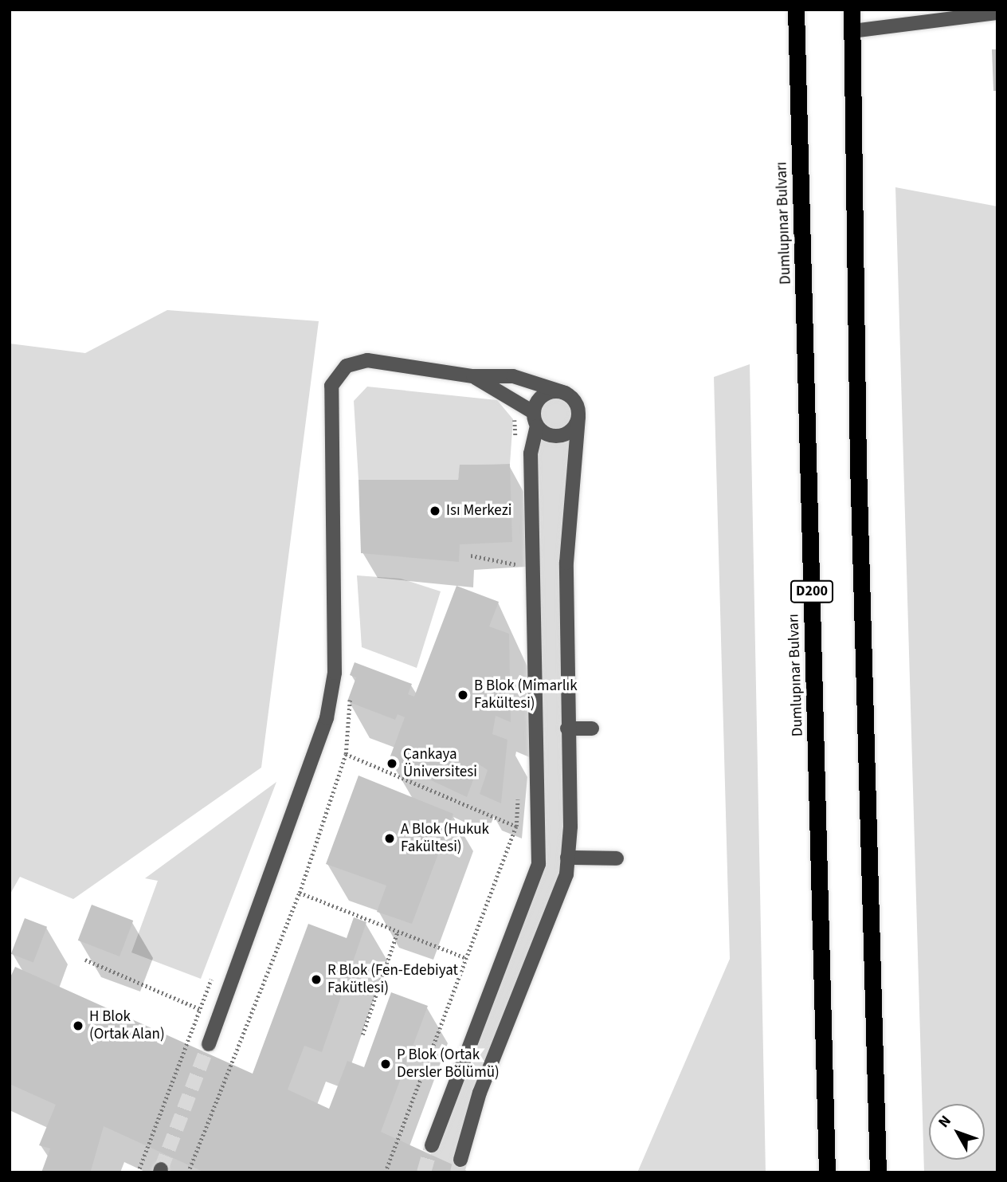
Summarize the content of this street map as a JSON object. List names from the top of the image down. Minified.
{"streets":{"highway":["Dumlupınar Bulvarı","D200"]},"places":["Isı Merkezi","B Blok (Mimarlık Fakültesi)","Çankaya Üniversitesi","A Blok (Hukuk Fakültesi)","R Blok (Fen-Edebiyat Fakütlesi)","H Blok (Ortak Alan)","P Blok (Ortak Dersler Bölümü)"],"north":"top left"}
